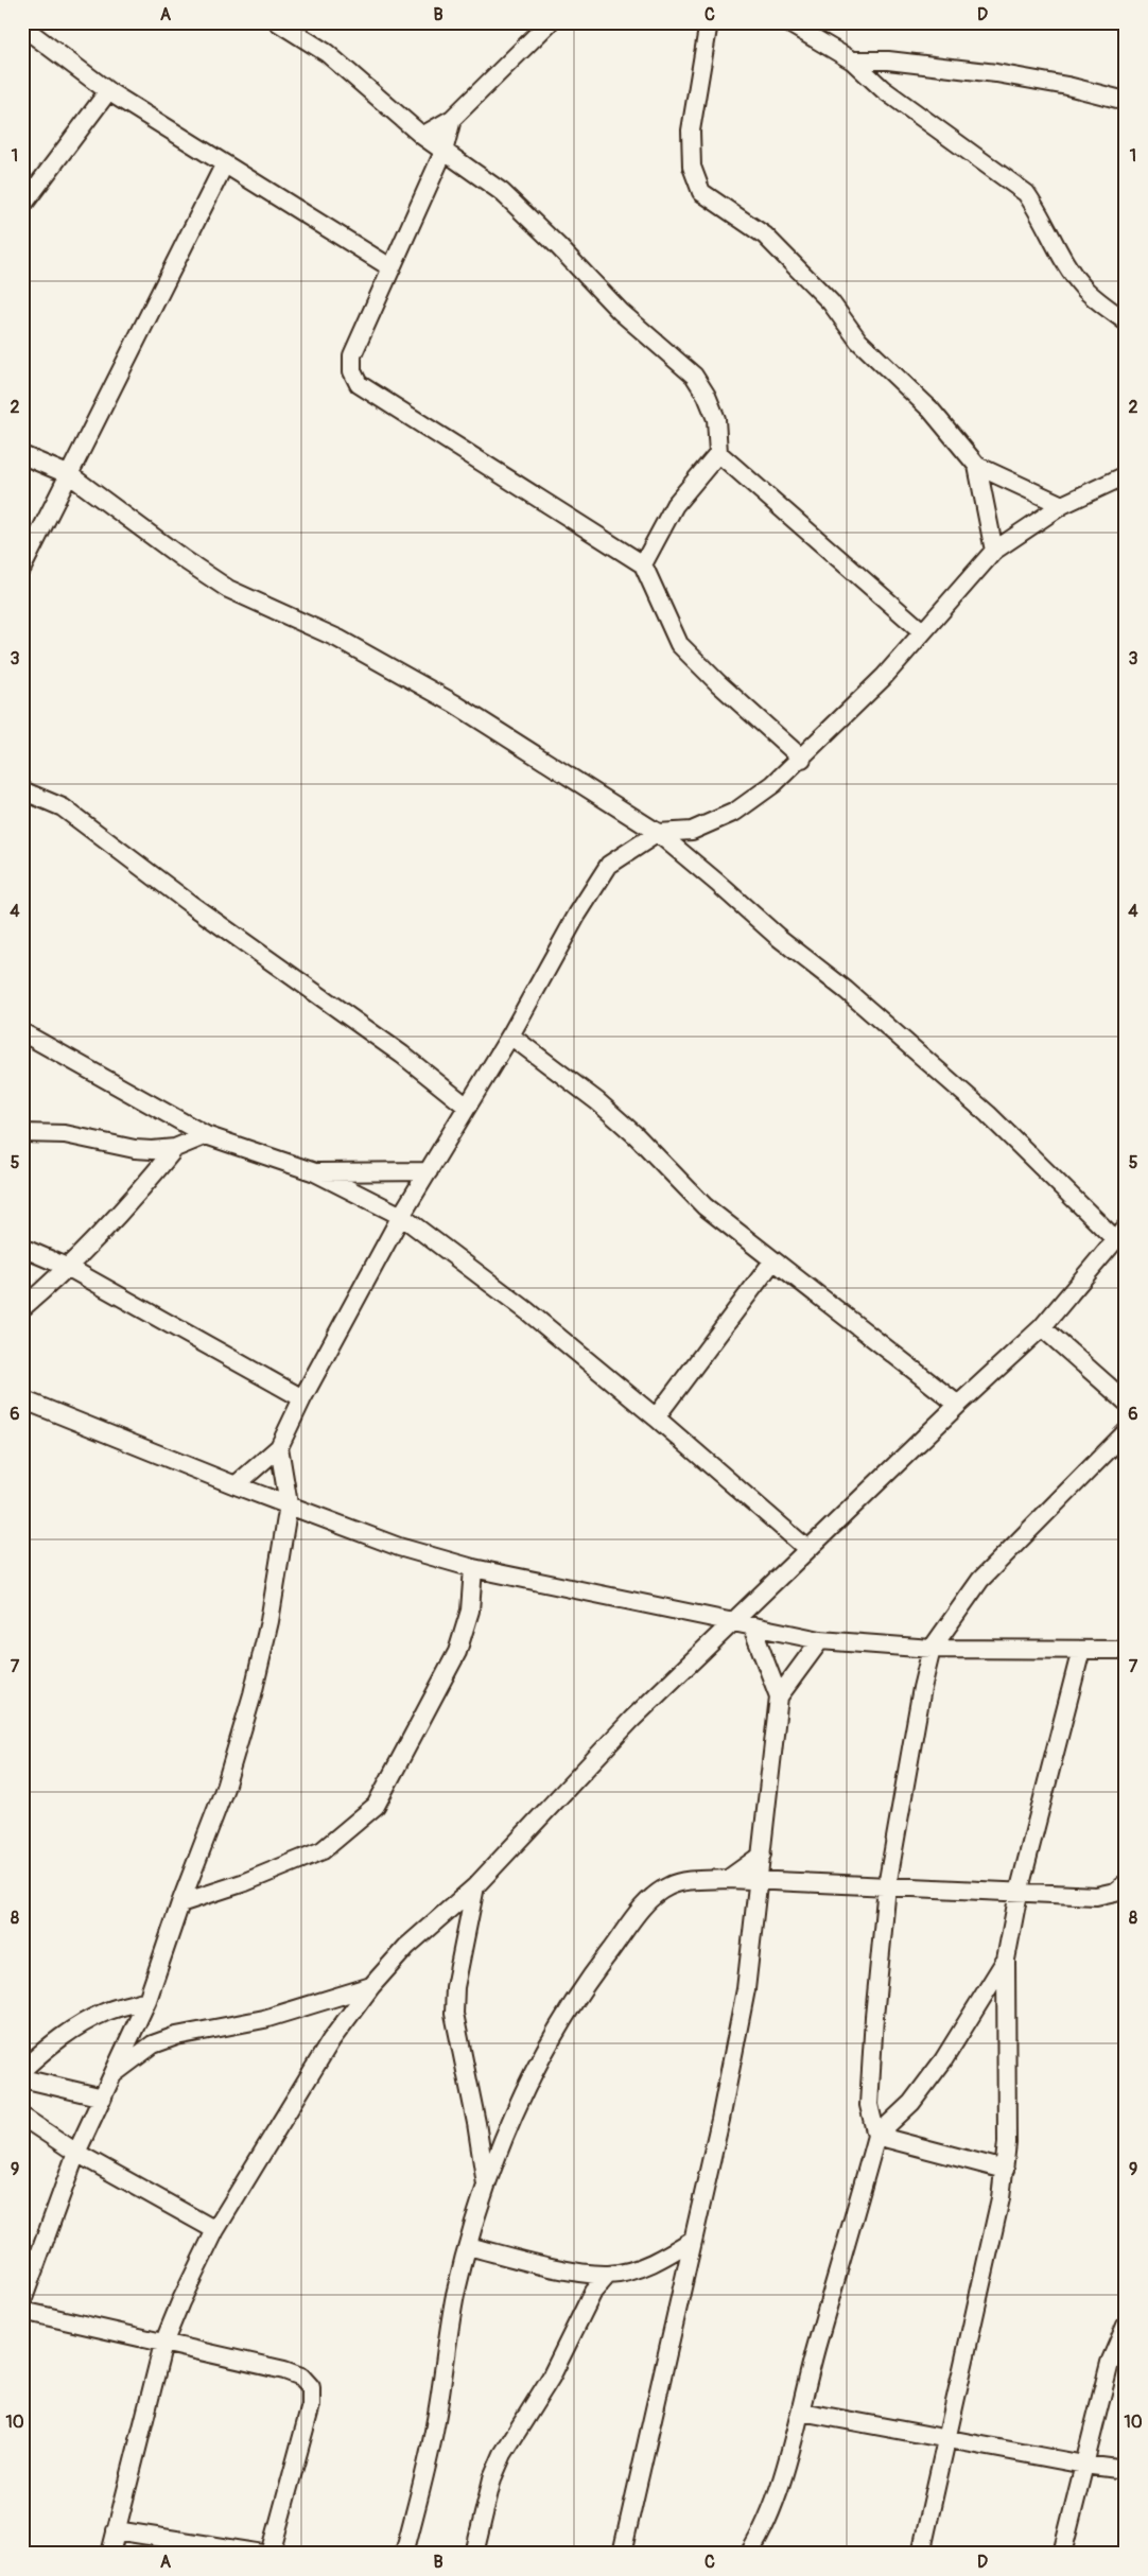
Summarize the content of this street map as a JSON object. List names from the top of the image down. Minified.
{"grid":{"columns":["A","B","C","D"],"rows":["1","2","3","4","5","6","7","8","9","10"]}}
